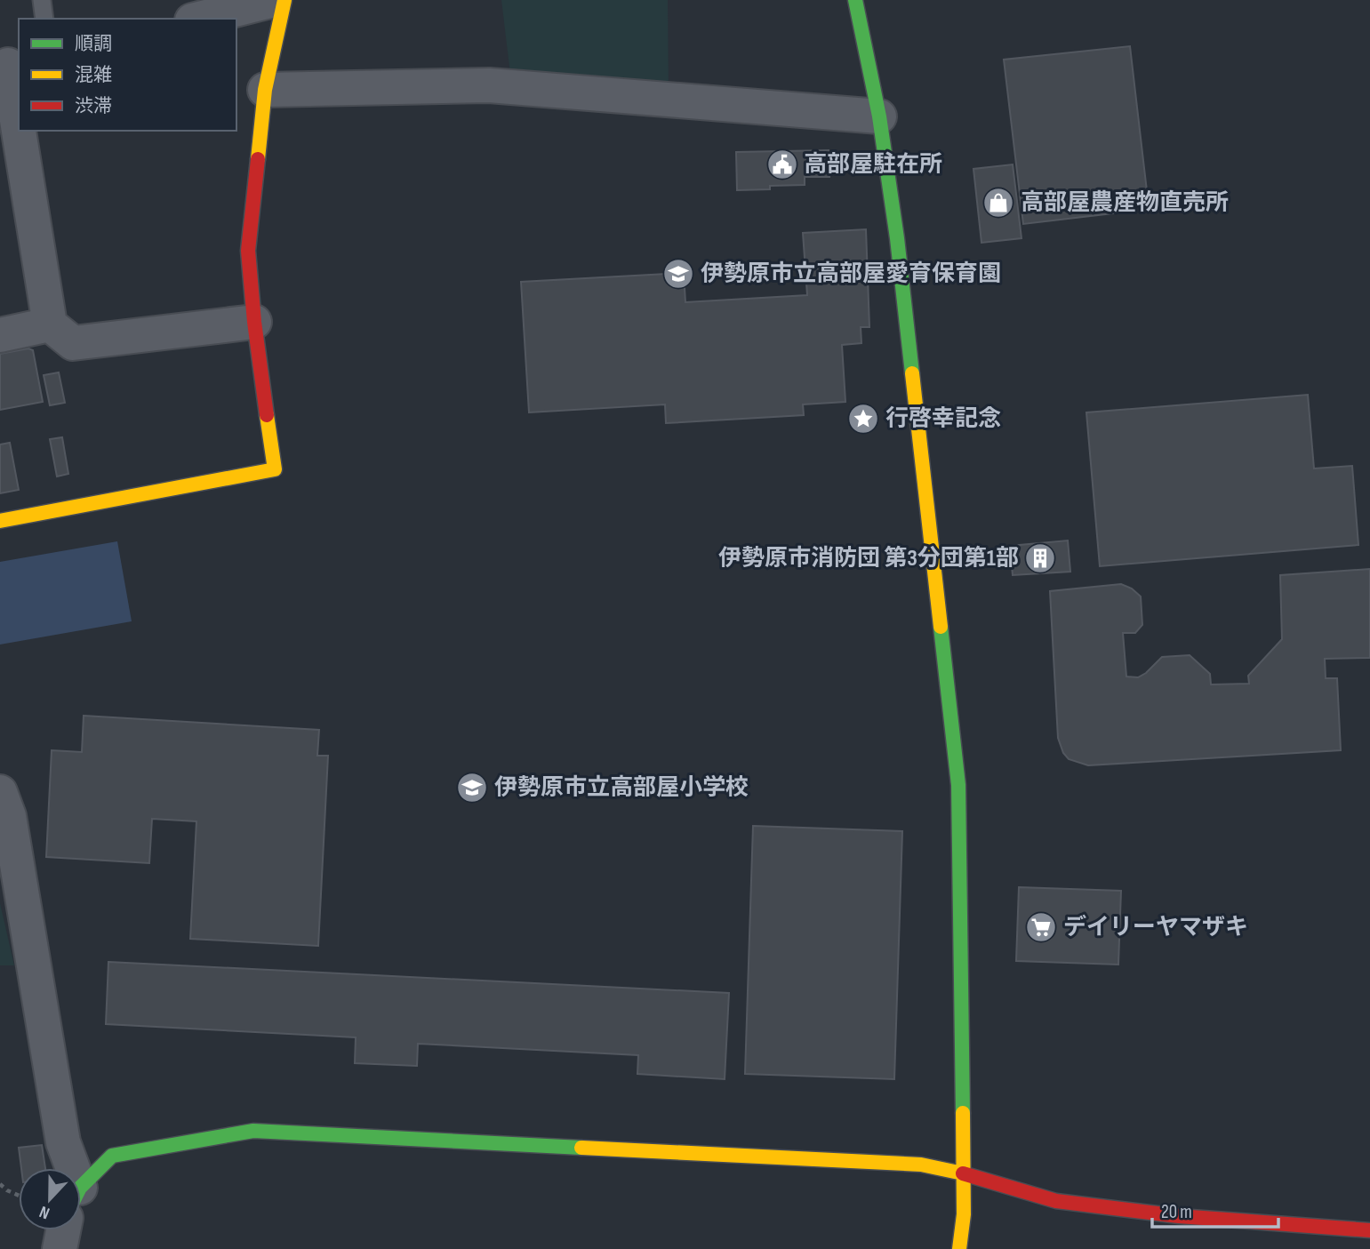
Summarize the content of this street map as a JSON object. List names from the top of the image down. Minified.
{"places":{"public building":["高部屋駐在所"],"shop":["高部屋農産物直売所"],"school or university":["伊勢原市立高部屋愛育保育園","伊勢原市立高部屋小学校"],"place":["行啓幸記念"],"building":["伊勢原市消防団 第3分団第1部"],"supermarket":["デイリーヤマザキ"]},"legend":["順調","混雑","渋滞"],"scale_bar":"20 m","north":"bottom"}
